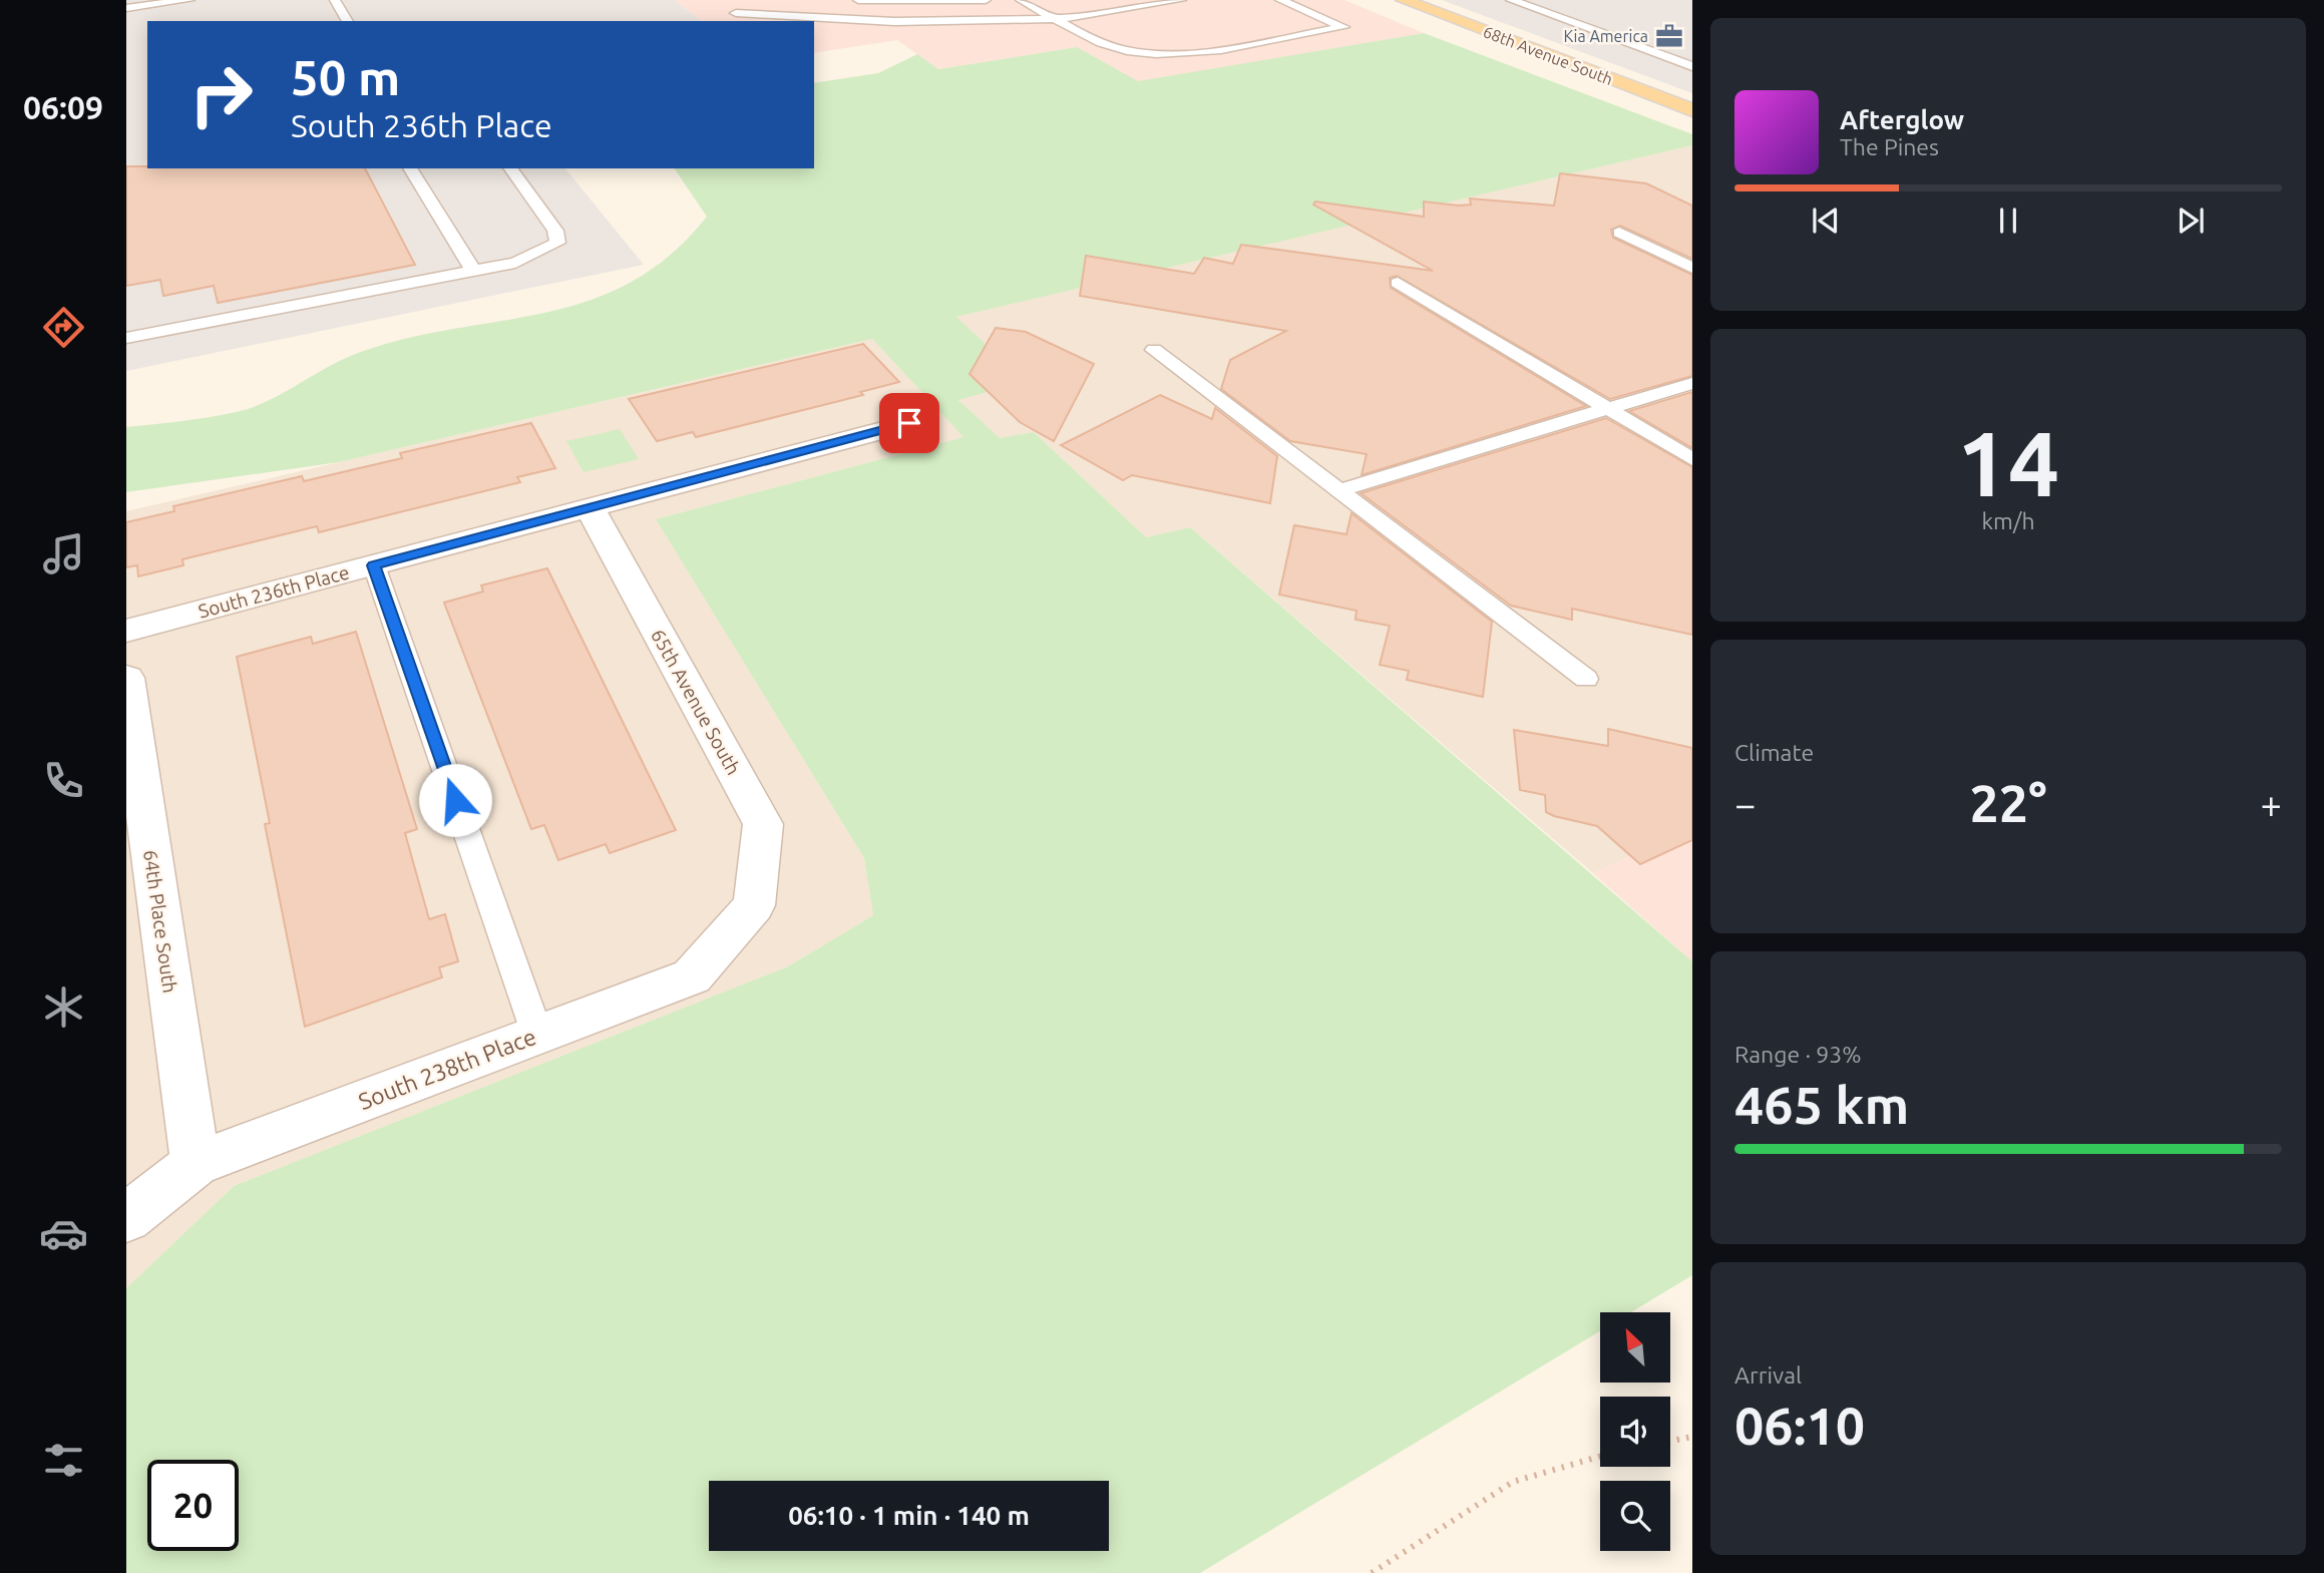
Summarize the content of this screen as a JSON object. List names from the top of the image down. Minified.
{"streets":{"main road":["68th Avenue South"],"street":["South 236th Place","65th Avenue South","64th Place South","South 238th Place"]},"crossings":[["South 236th Place","65th Avenue South"],["65th Avenue South","South 238th Place"],["64th Place South","South 238th Place"]],"places":{"office":["Kia America"]},"north":"top left","page":{"tabs":"06:09","turn":["50 m","South 236th Place"],"song":["Afterglow","The Pines"],"tile":[["14","km/h"],"Climate",["Range · 93%","465 km"],["Arrival","06:10"]],"heat":["−","22°","+"],"limit":"20","trip":"06:10 · 1 min · 140 m"}}
